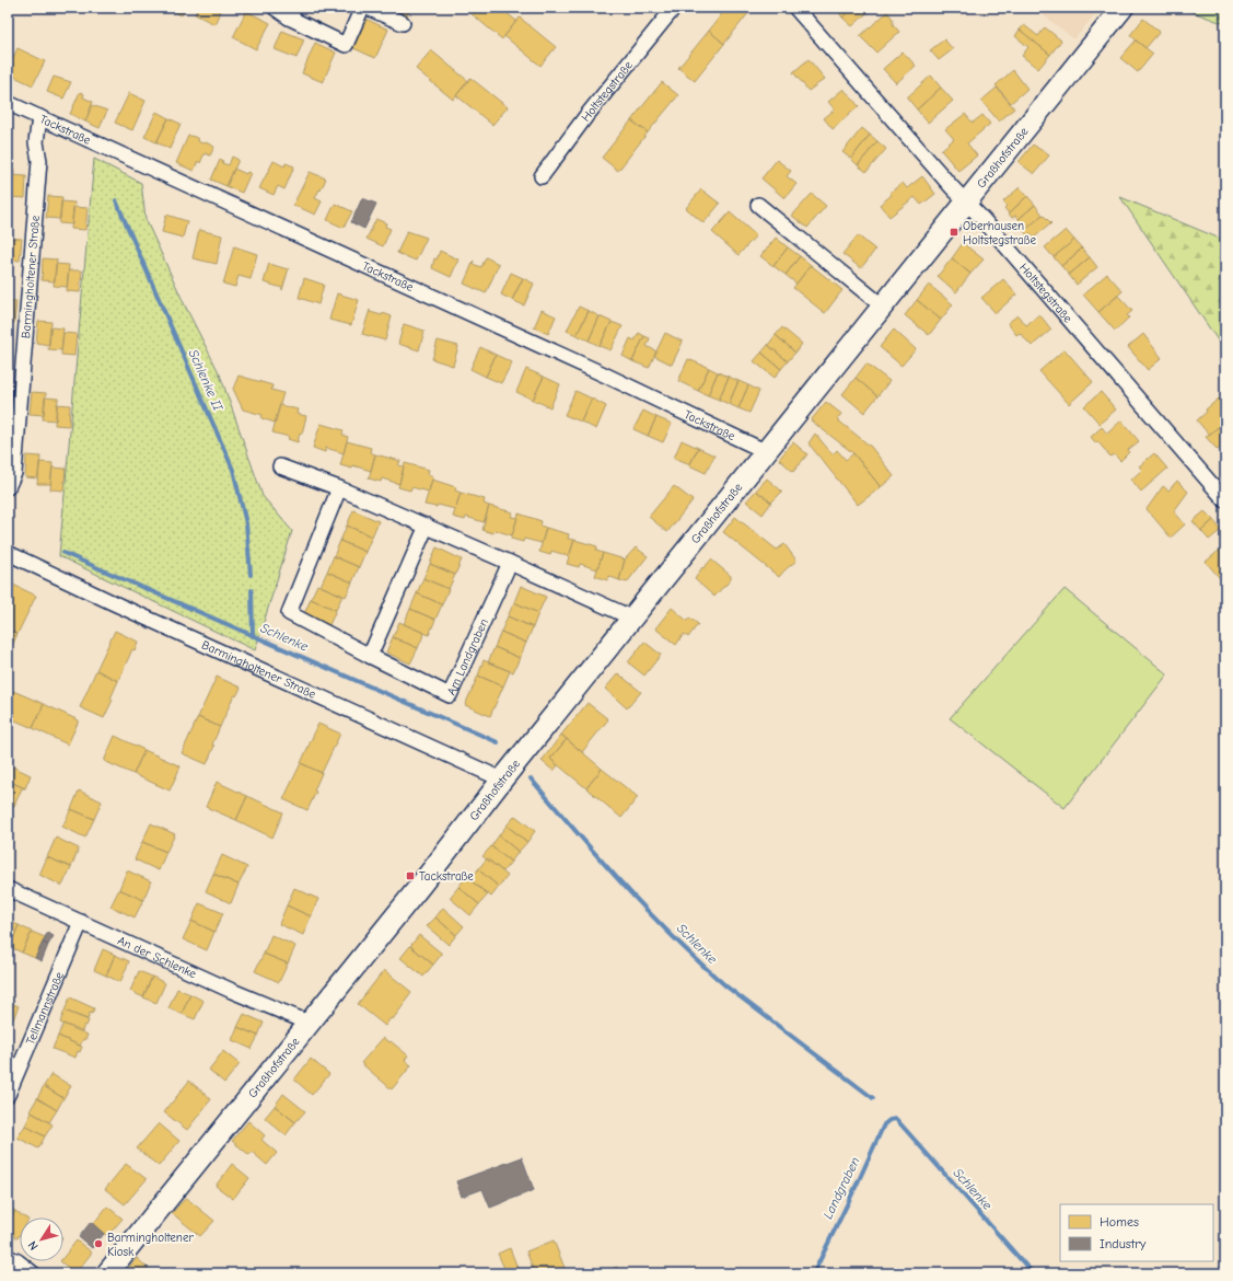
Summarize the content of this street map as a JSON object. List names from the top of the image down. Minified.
{"streets":{"street":["Holtstegstraße","Tackstraße","Graßhofstraße","Barmingholtener Straße","Am Landgraben","An der Schlenke","Tellmannstraße"]},"crossings":[["Holtstegstraße","Graßhofstraße"],["Tackstraße","Graßhofstraße"],["Tackstraße","Barmingholtener Straße"],["Graßhofstraße","Barmingholtener Straße"],["Graßhofstraße","An der Schlenke"],["An der Schlenke","Tellmannstraße"]],"water":["Schlenke II","Schlenke","Landgraben"],"places":{"transit":["Oberhausen Holtstegstraße","Tackstraße"],"other":["Barmingholtener Kiosk"]},"legend":["Homes","Industry"],"north":"bottom left"}
